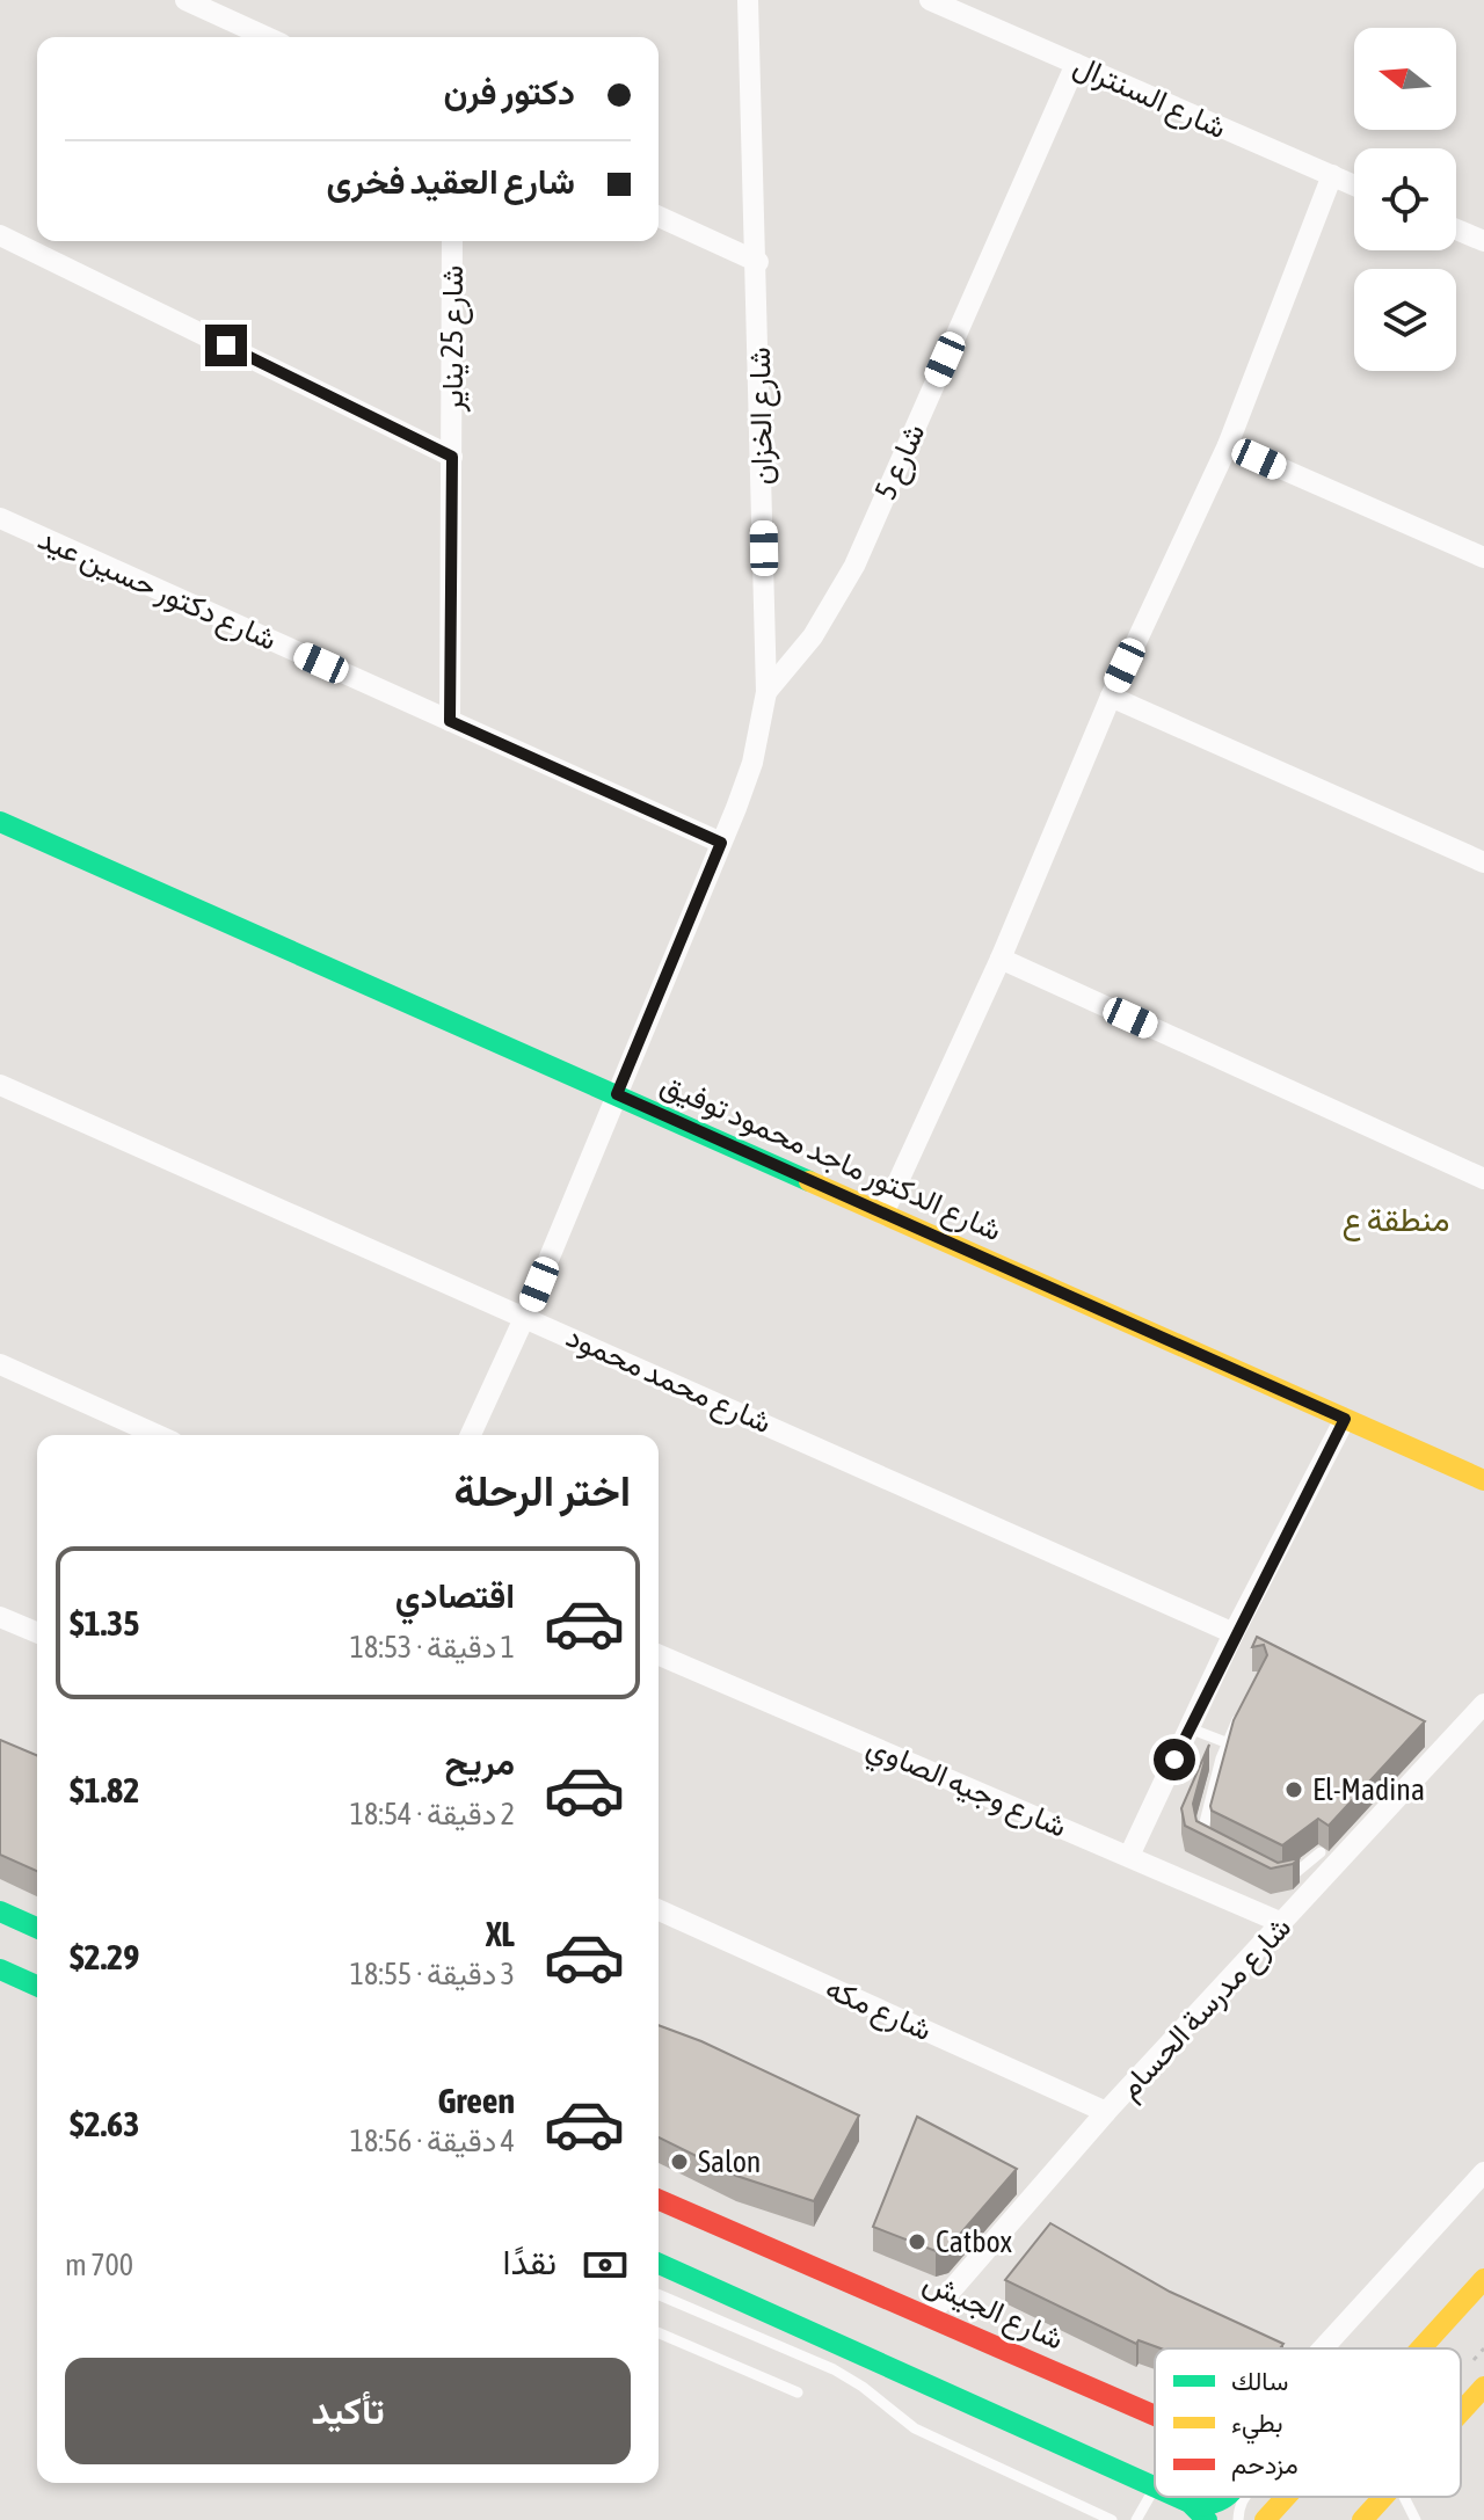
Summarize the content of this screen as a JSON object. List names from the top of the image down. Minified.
{"streets":{"main road":["شارع الدكتور ماجد محمود توفيق","شارع الجيش"],"street":["شارع السنترال","شارع 25 يناير","شارع الخزان","شارع 5","شارع دكتور حسين عيد","شارع محمد محمود","شارع وجيه الصاوي","شارع مدرسة الحسام","شارع مكه"]},"crossings":[["شارع السنترال","شارع 5"],["شارع 25 يناير","شارع دكتور حسين عيد"],["شارع الخزان","شارع 5"],["شارع الخزان","شارع دكتور حسين عيد"],["شارع الخزان","شارع الدكتور ماجد محمود توفيق"],["شارع الخزان","شارع محمد محمود"],["شارع وجيه الصاوي","شارع مدرسة الحسام"],["شارع مدرسة الحسام","شارع مكه"],["شارع مدرسة الحسام","شارع الجيش"]],"districts":["منطقة ع"],"places":["El-Madina","Salon","Catbox"],"legend":["سالك","بطيء","مزدحم"],"north":"left","page":{"banner":["دكتور فرن","شارع العقيد فخرى"],"heading":"اختر الرحلة","list":[{"name":"اقتصادي","note":"1 دقيقة · 18:53","value":"$1.35"},{"name":"مريح","note":"2 دقيقة · 18:54","value":"$1.82"},{"name":"XL","note":"3 دقيقة · 18:55","value":"$2.29"},{"name":"Green","note":"4 دقيقة · 18:56","value":"$2.63"}],"pay":["نقدًا","700 m"],"buttons":"تأكيد"}}
